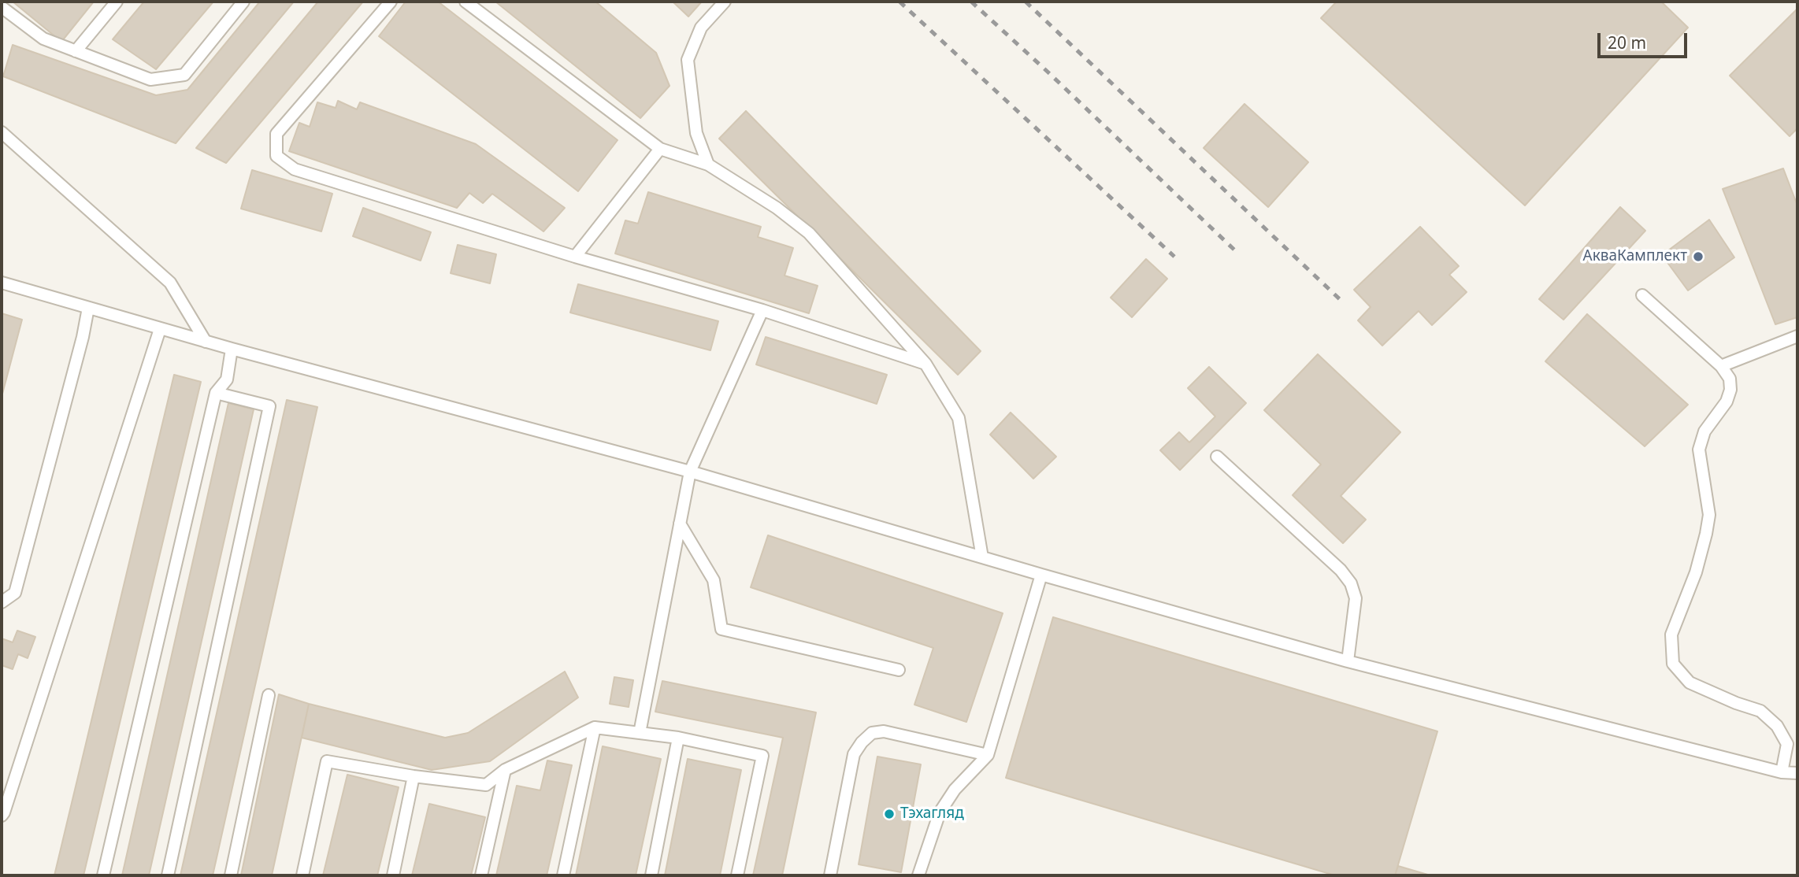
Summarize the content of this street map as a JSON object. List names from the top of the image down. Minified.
{"places":["АкваКамплект","Тэхагляд"],"scale_bar":"20 m"}
